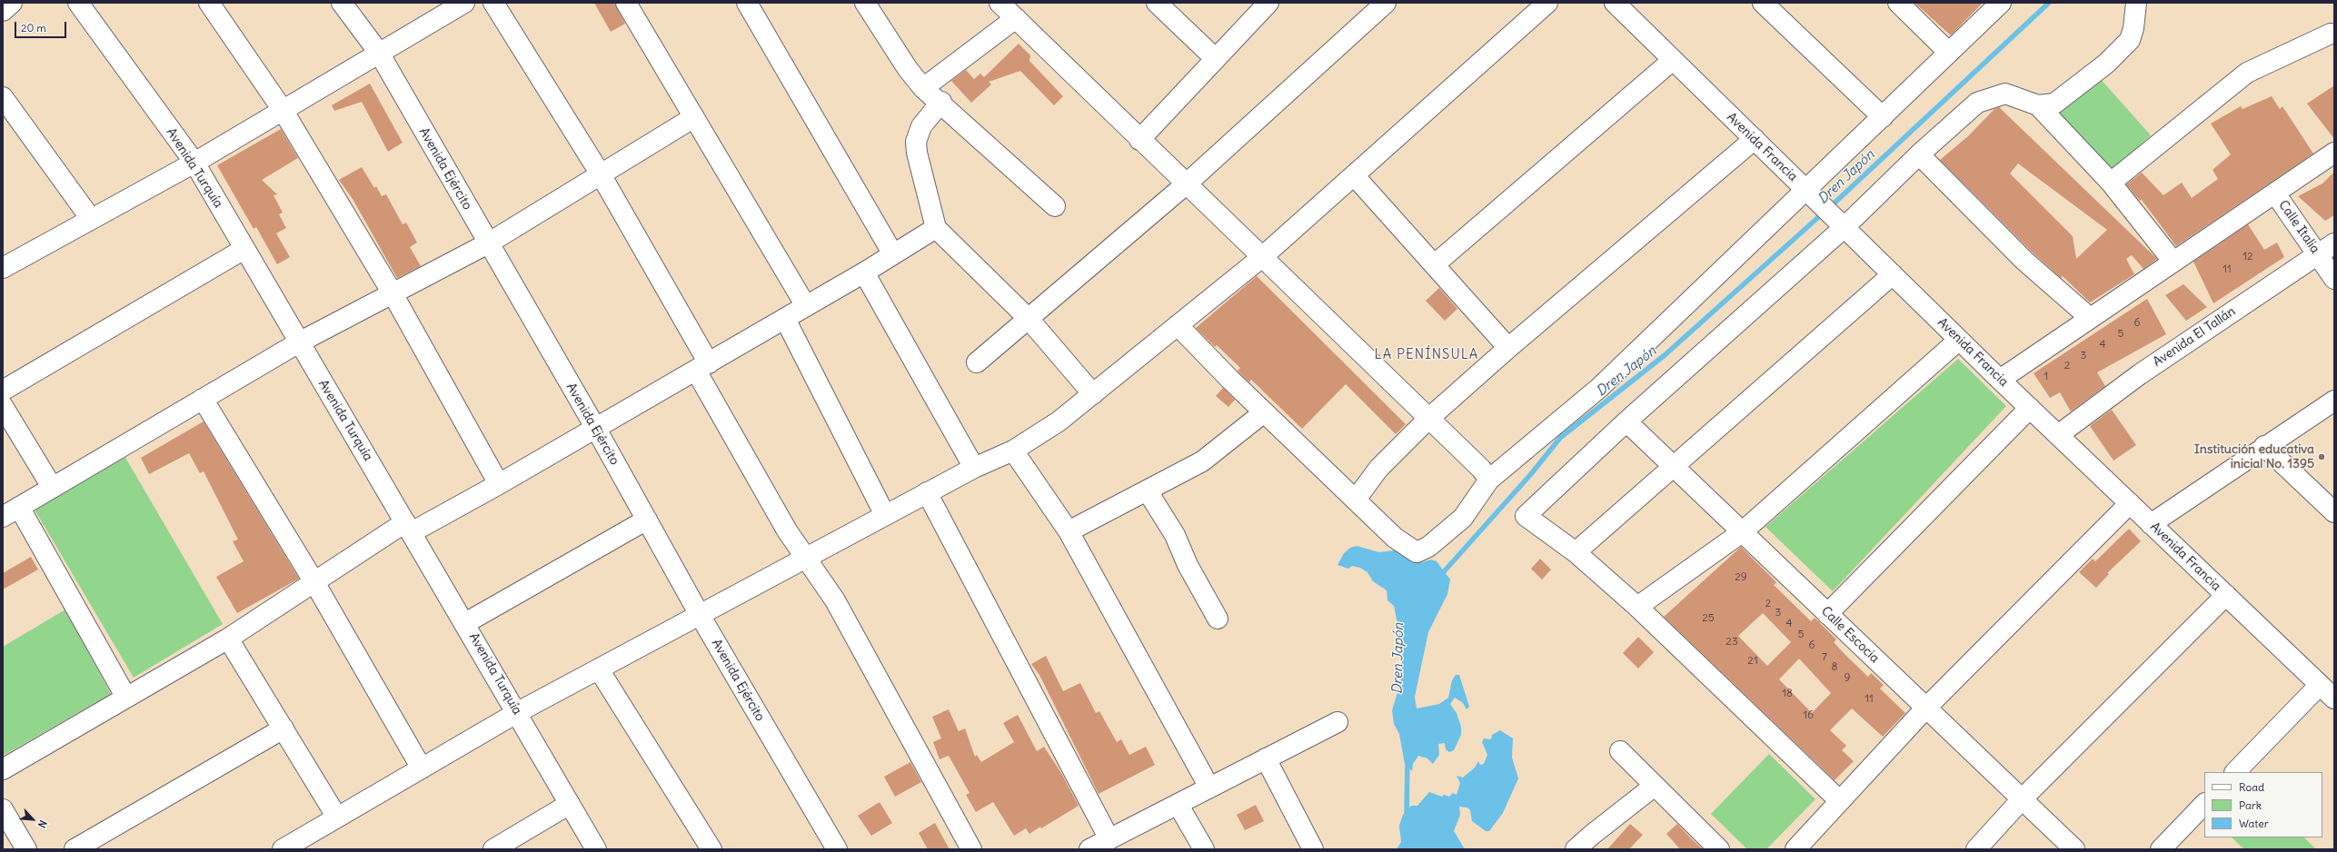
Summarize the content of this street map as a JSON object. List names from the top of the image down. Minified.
{"streets":{"street":["Avenida Francia","Avenida Turquía","Avenida Ejército","Calle Italia","Avenida El Tallán","Calle Escocia"]},"crossings":[["Avenida Francia","Avenida El Tallán"],["Calle Italia","Avenida El Tallán"]],"districts":["LA PENÍNSULA"],"water":["Dren Japón"],"places":["Institución educativa inicial No. 1395"],"house_numbers":["12","11","6","5","4","3","2","1","29","2","3","25","4","5","23","6","7","21","8","9","18","11","16"],"legend":["Road","Park","Water"],"scale_bar":"20 m","north":"bottom right"}
